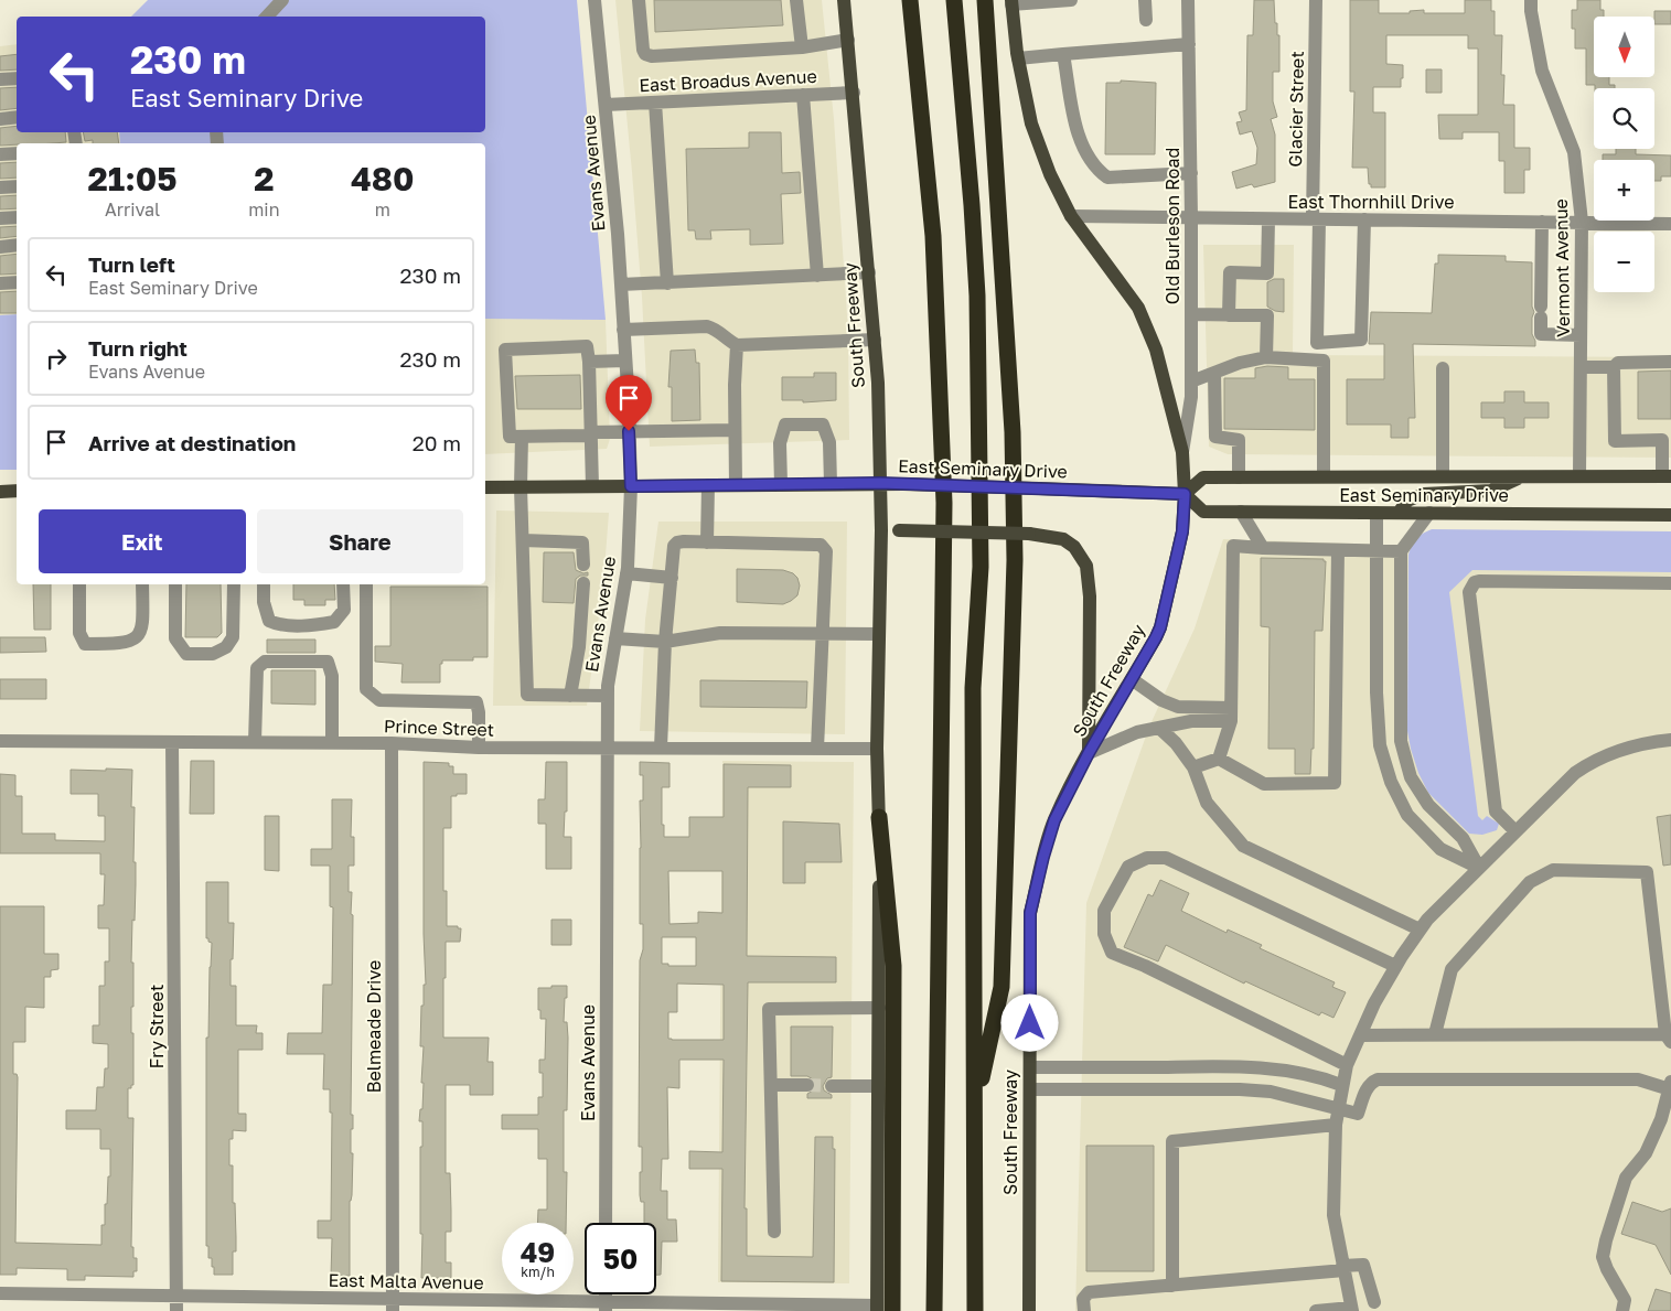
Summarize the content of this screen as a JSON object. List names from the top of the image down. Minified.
{"streets":{"highway":["South Freeway"],"main road":["East Seminary Drive"],"street":["East Broadus Avenue","Glacier Street","Evans Avenue","East Thornhill Drive","Old Burleson Road","Vermont Avenue","Prince Street","Fry Street","Belmeade Drive","East Malta Avenue"]},"crossings":[["East Broadus Avenue","Evans Avenue"],["East Broadus Avenue","South Freeway"],["Glacier Street","East Thornhill Drive"],["Evans Avenue","East Seminary Drive"],["Evans Avenue","Prince Street"],["East Thornhill Drive","Old Burleson Road"],["East Thornhill Drive","Vermont Avenue"],["East Thornhill Drive","South Freeway"],["Old Burleson Road","South Freeway"],["Vermont Avenue","East Seminary Drive"],["South Freeway","East Seminary Drive"],["South Freeway","Prince Street"],["South Freeway","East Malta Avenue"],["Prince Street","Fry Street"],["Prince Street","Belmeade Drive"],["Fry Street","East Malta Avenue"],["Belmeade Drive","East Malta Avenue"]],"north":"bottom","page":{"map_buttons":["+","−"],"turn":["230 m","East Seminary Drive"],"eta":["21:05","Arrival","2","min","480","m"],"list":[{"name":"Turn left","note":"East Seminary Drive","value":"230 m"},{"name":"Turn right","note":"Evans Avenue","value":"230 m"},{"name":"Arrive at destination","value":"20 m"}],"buttons":["Exit","Share"],"speed":"49 km/h","limit":"50"}}
